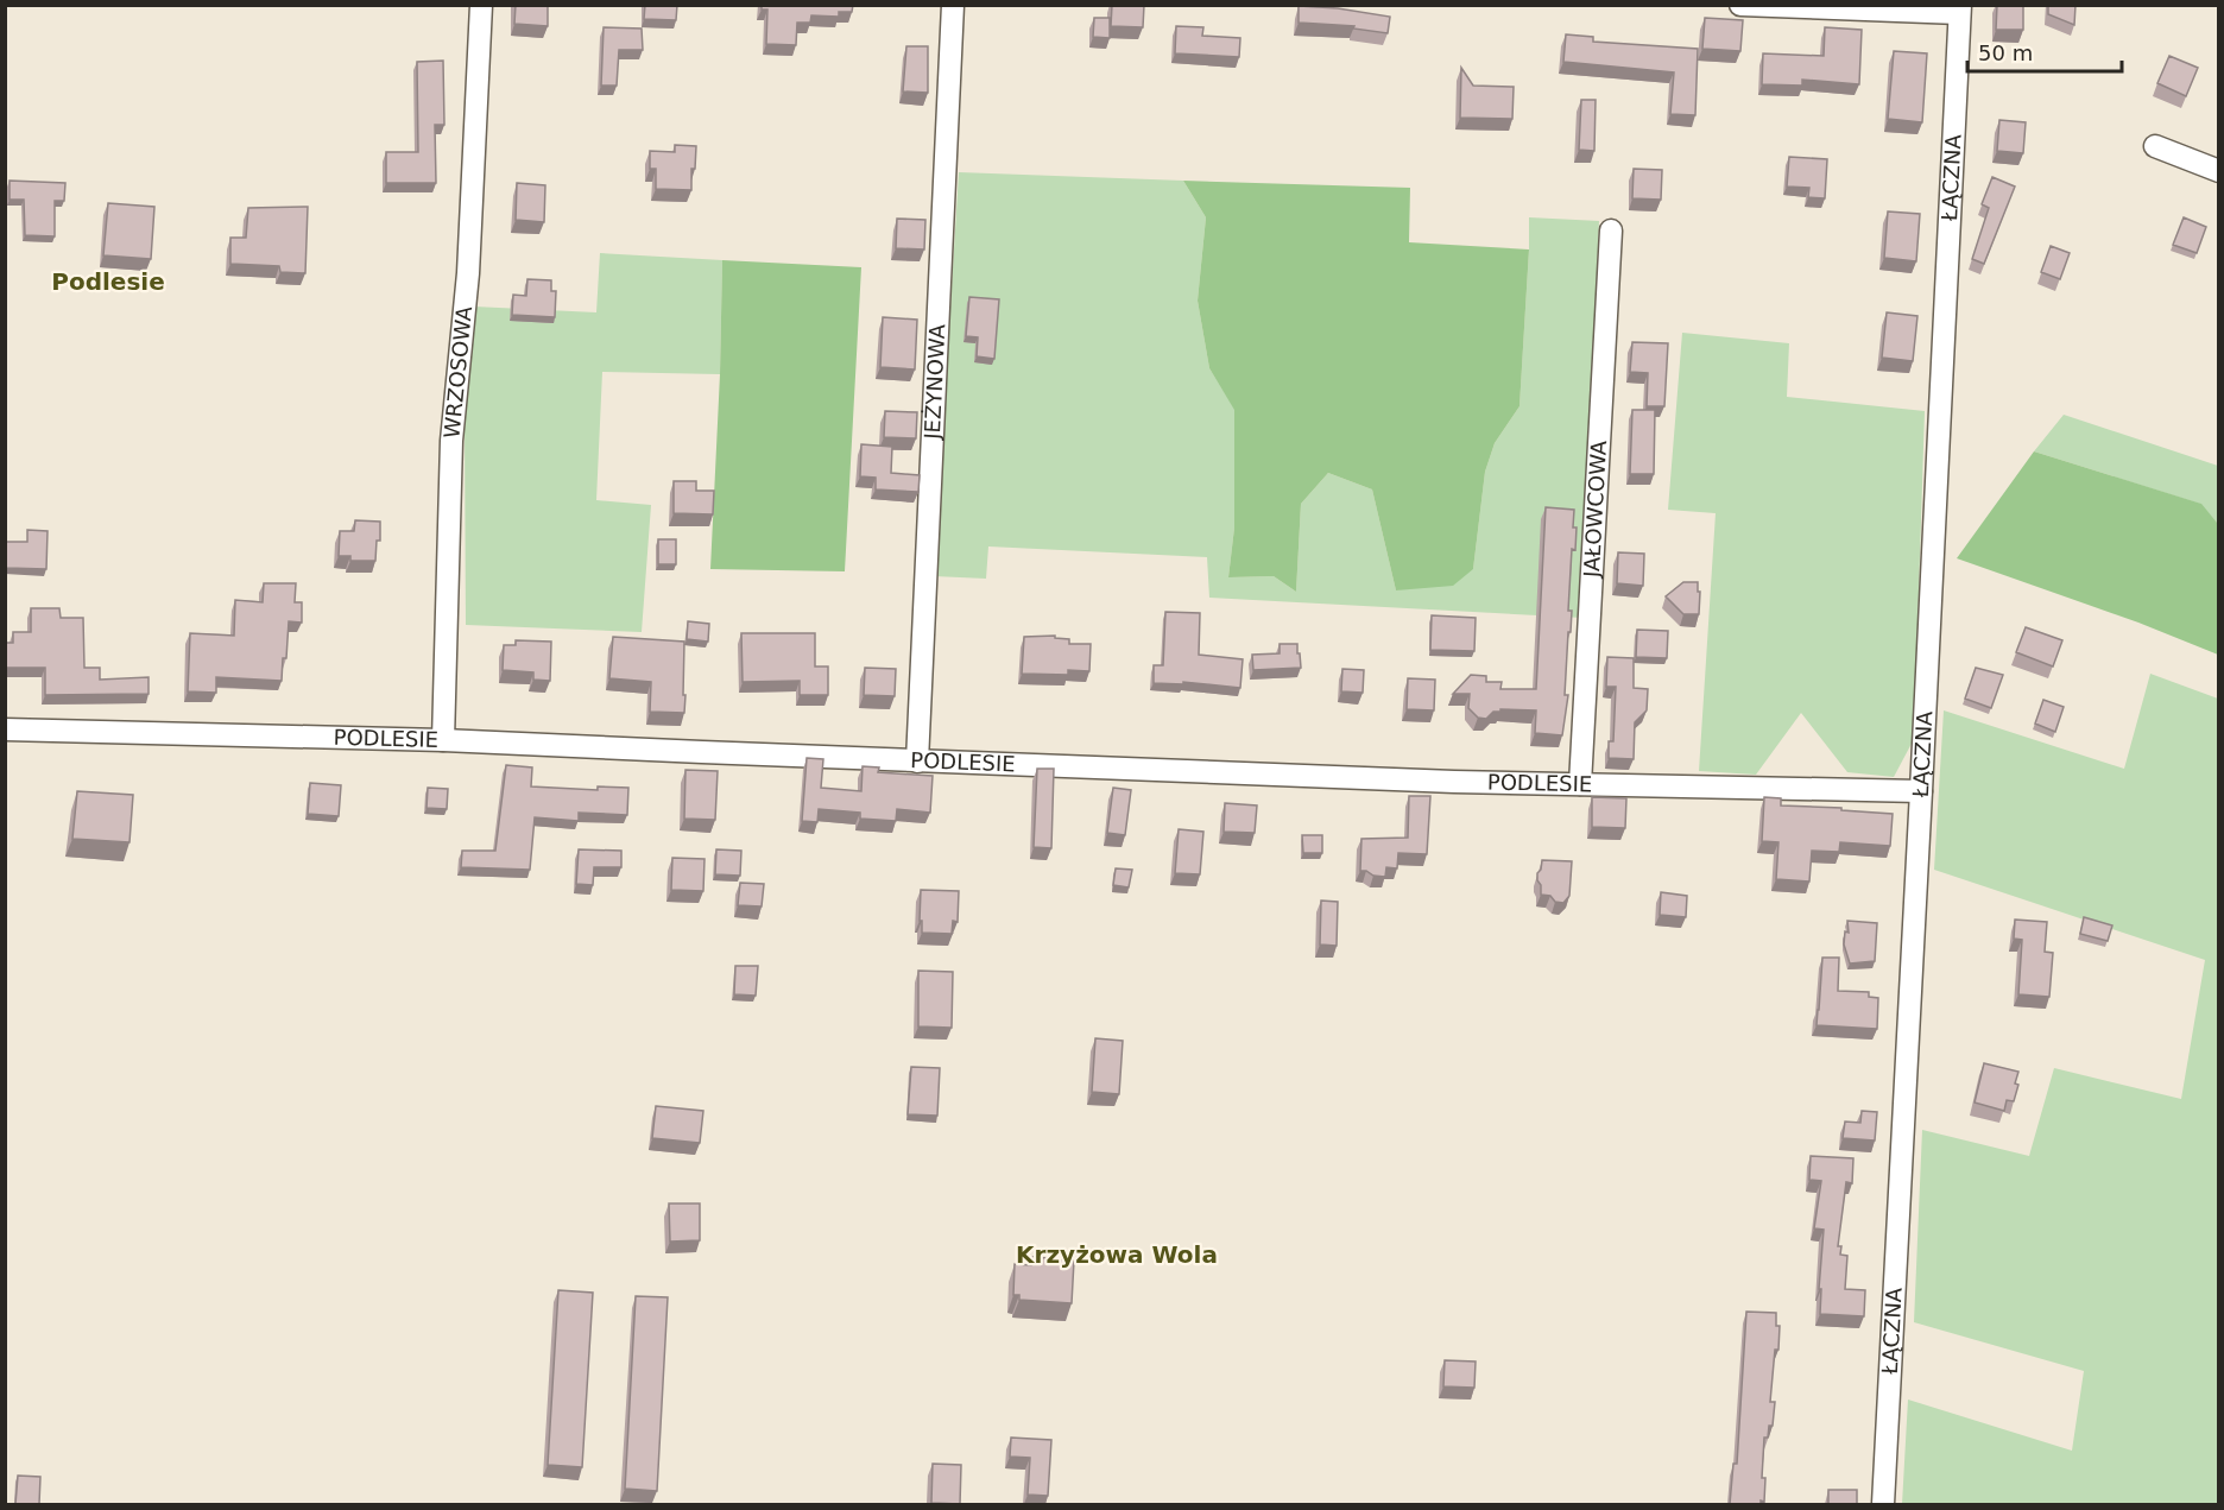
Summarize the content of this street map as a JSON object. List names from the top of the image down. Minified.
{"streets":{"street":["ŁĄCZNA","WRZOSOWA","JEŻYNOWA","JAŁOWCOWA","PODLESIE"]},"crossings":[["ŁĄCZNA","PODLESIE"],["WRZOSOWA","PODLESIE"],["JEŻYNOWA","PODLESIE"],["JAŁOWCOWA","PODLESIE"]],"districts":["Podlesie","Krzyżowa Wola"],"scale_bar":"50 m"}
